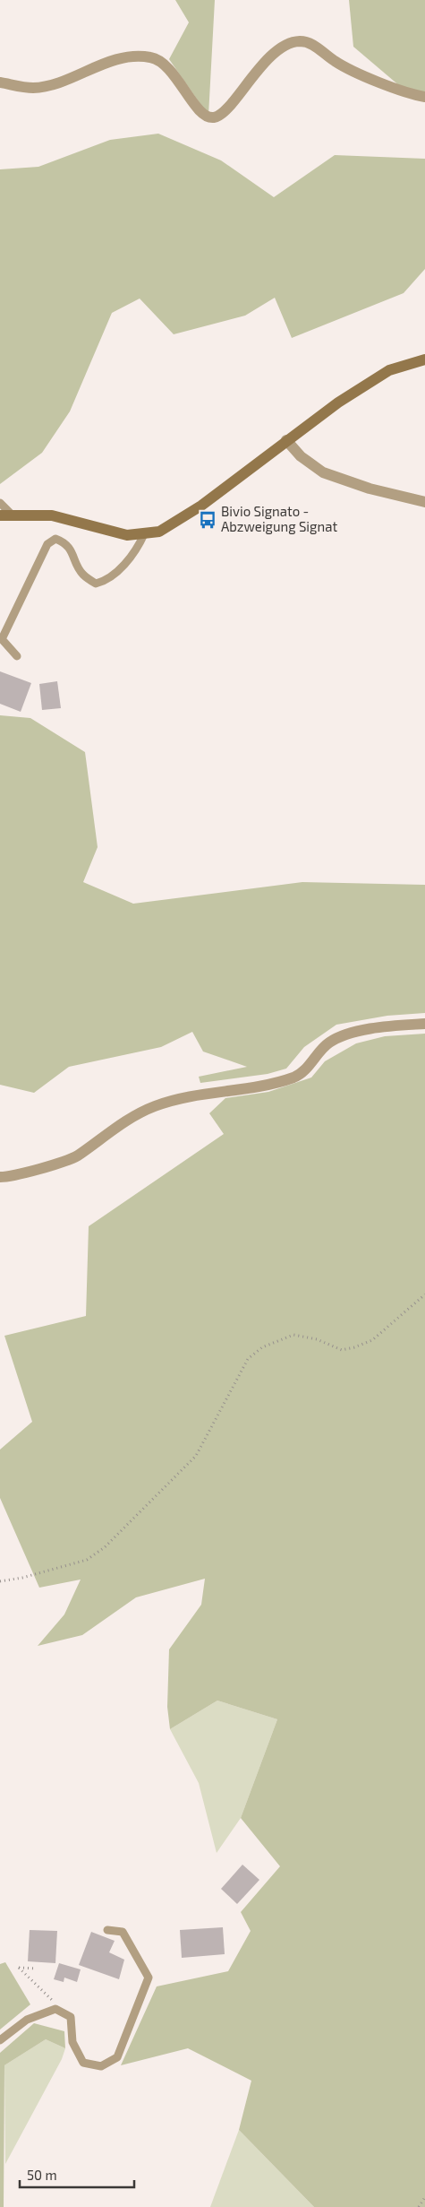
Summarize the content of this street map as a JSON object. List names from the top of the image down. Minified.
{"places":{"bus stop":["Bivio Signato - Abzweigung Signat"]},"scale_bar":"50 m"}
